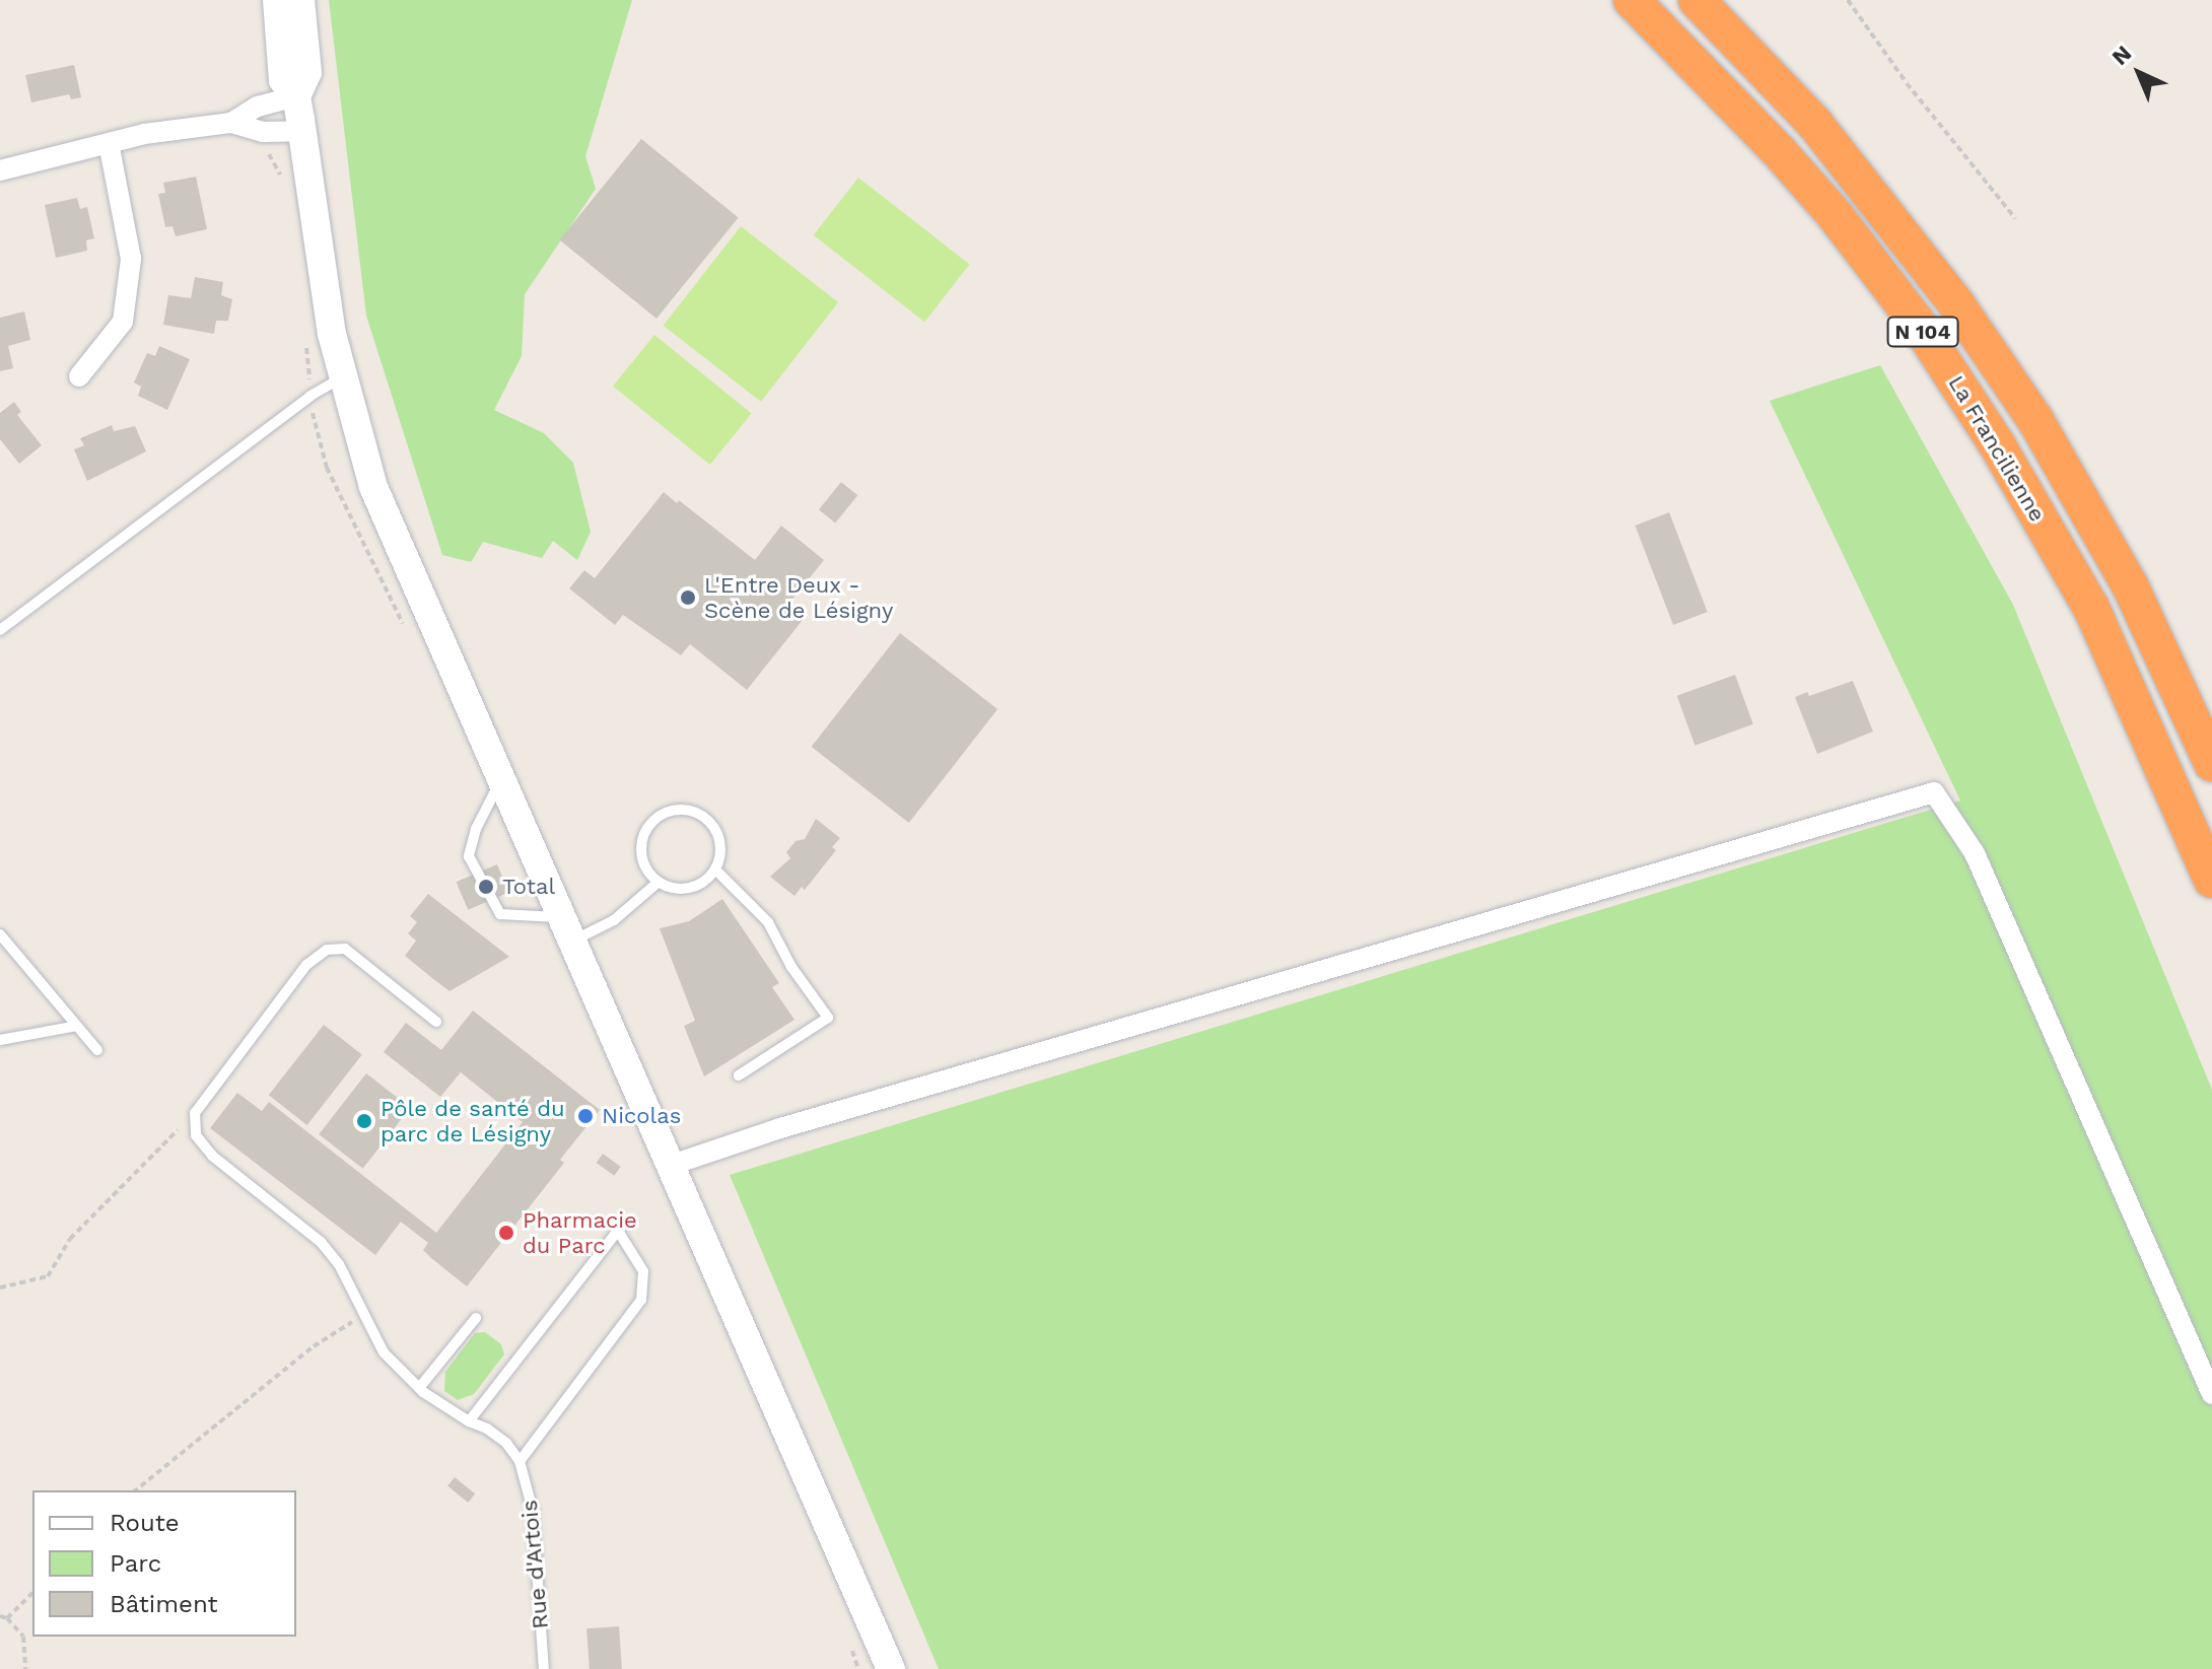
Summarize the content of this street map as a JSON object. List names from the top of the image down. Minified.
{"streets":{"highway":["N 104","La Francilienne"],"lane":["Rue d'Artois"]},"places":["L'Entre Deux - Scène de Lésigny","Total","Nicolas","Pôle de santé du parc de Lésigny","Pharmacie du Parc"],"legend":["Route","Parc","Bâtiment"],"north":"top left"}
